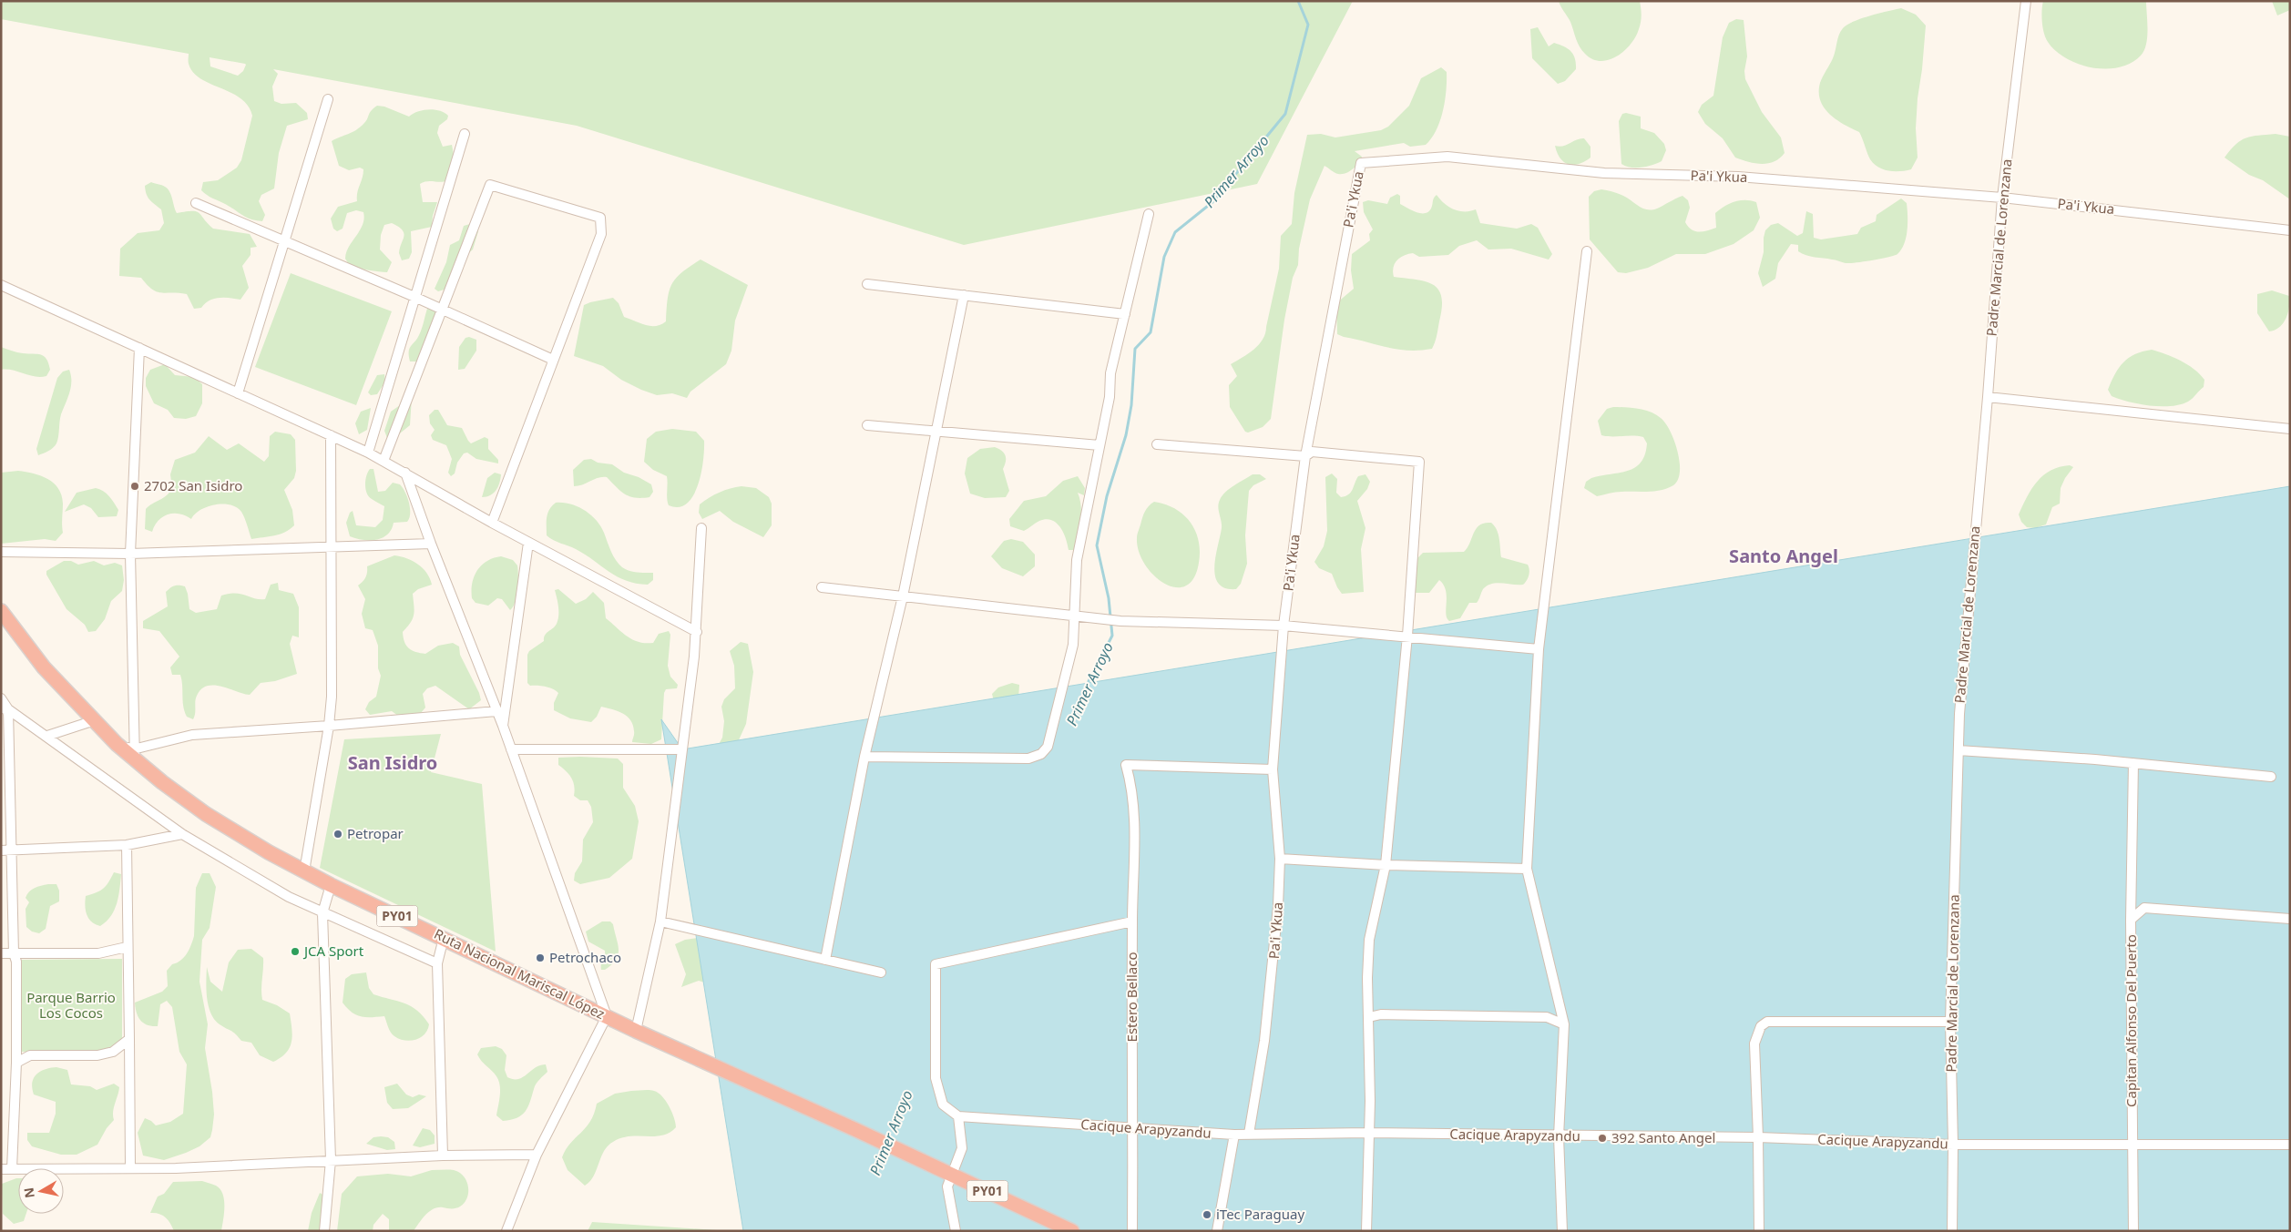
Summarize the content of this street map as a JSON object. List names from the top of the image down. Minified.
{"streets":{"highway":["PY01","Ruta Nacional Mariscal López"],"street":["Pa'i Ykua","Padre Marcial de Lorenzana","Estero Bellaco","Capitan Alfonso Del Puerto","Cacique Arapyzandu"]},"crossings":[["Pa'i Ykua","Padre Marcial de Lorenzana"],["Pa'i Ykua","Estero Bellaco"],["Pa'i Ykua","Cacique Arapyzandu"],["Padre Marcial de Lorenzana","Cacique Arapyzandu"],["PY01","Ruta Nacional Mariscal López"],["Estero Bellaco","Cacique Arapyzandu"],["Capitan Alfonso Del Puerto","Cacique Arapyzandu"]],"districts":["Santo Angel","San Isidro"],"water":["Primer Arroyo"],"parks":["Parque Barrio Los Cocos"],"places":["2702 San Isidro","Petropar","JCA Sport","Petrochaco","392 Santo Angel","iTec Paraguay"],"north":"left"}
